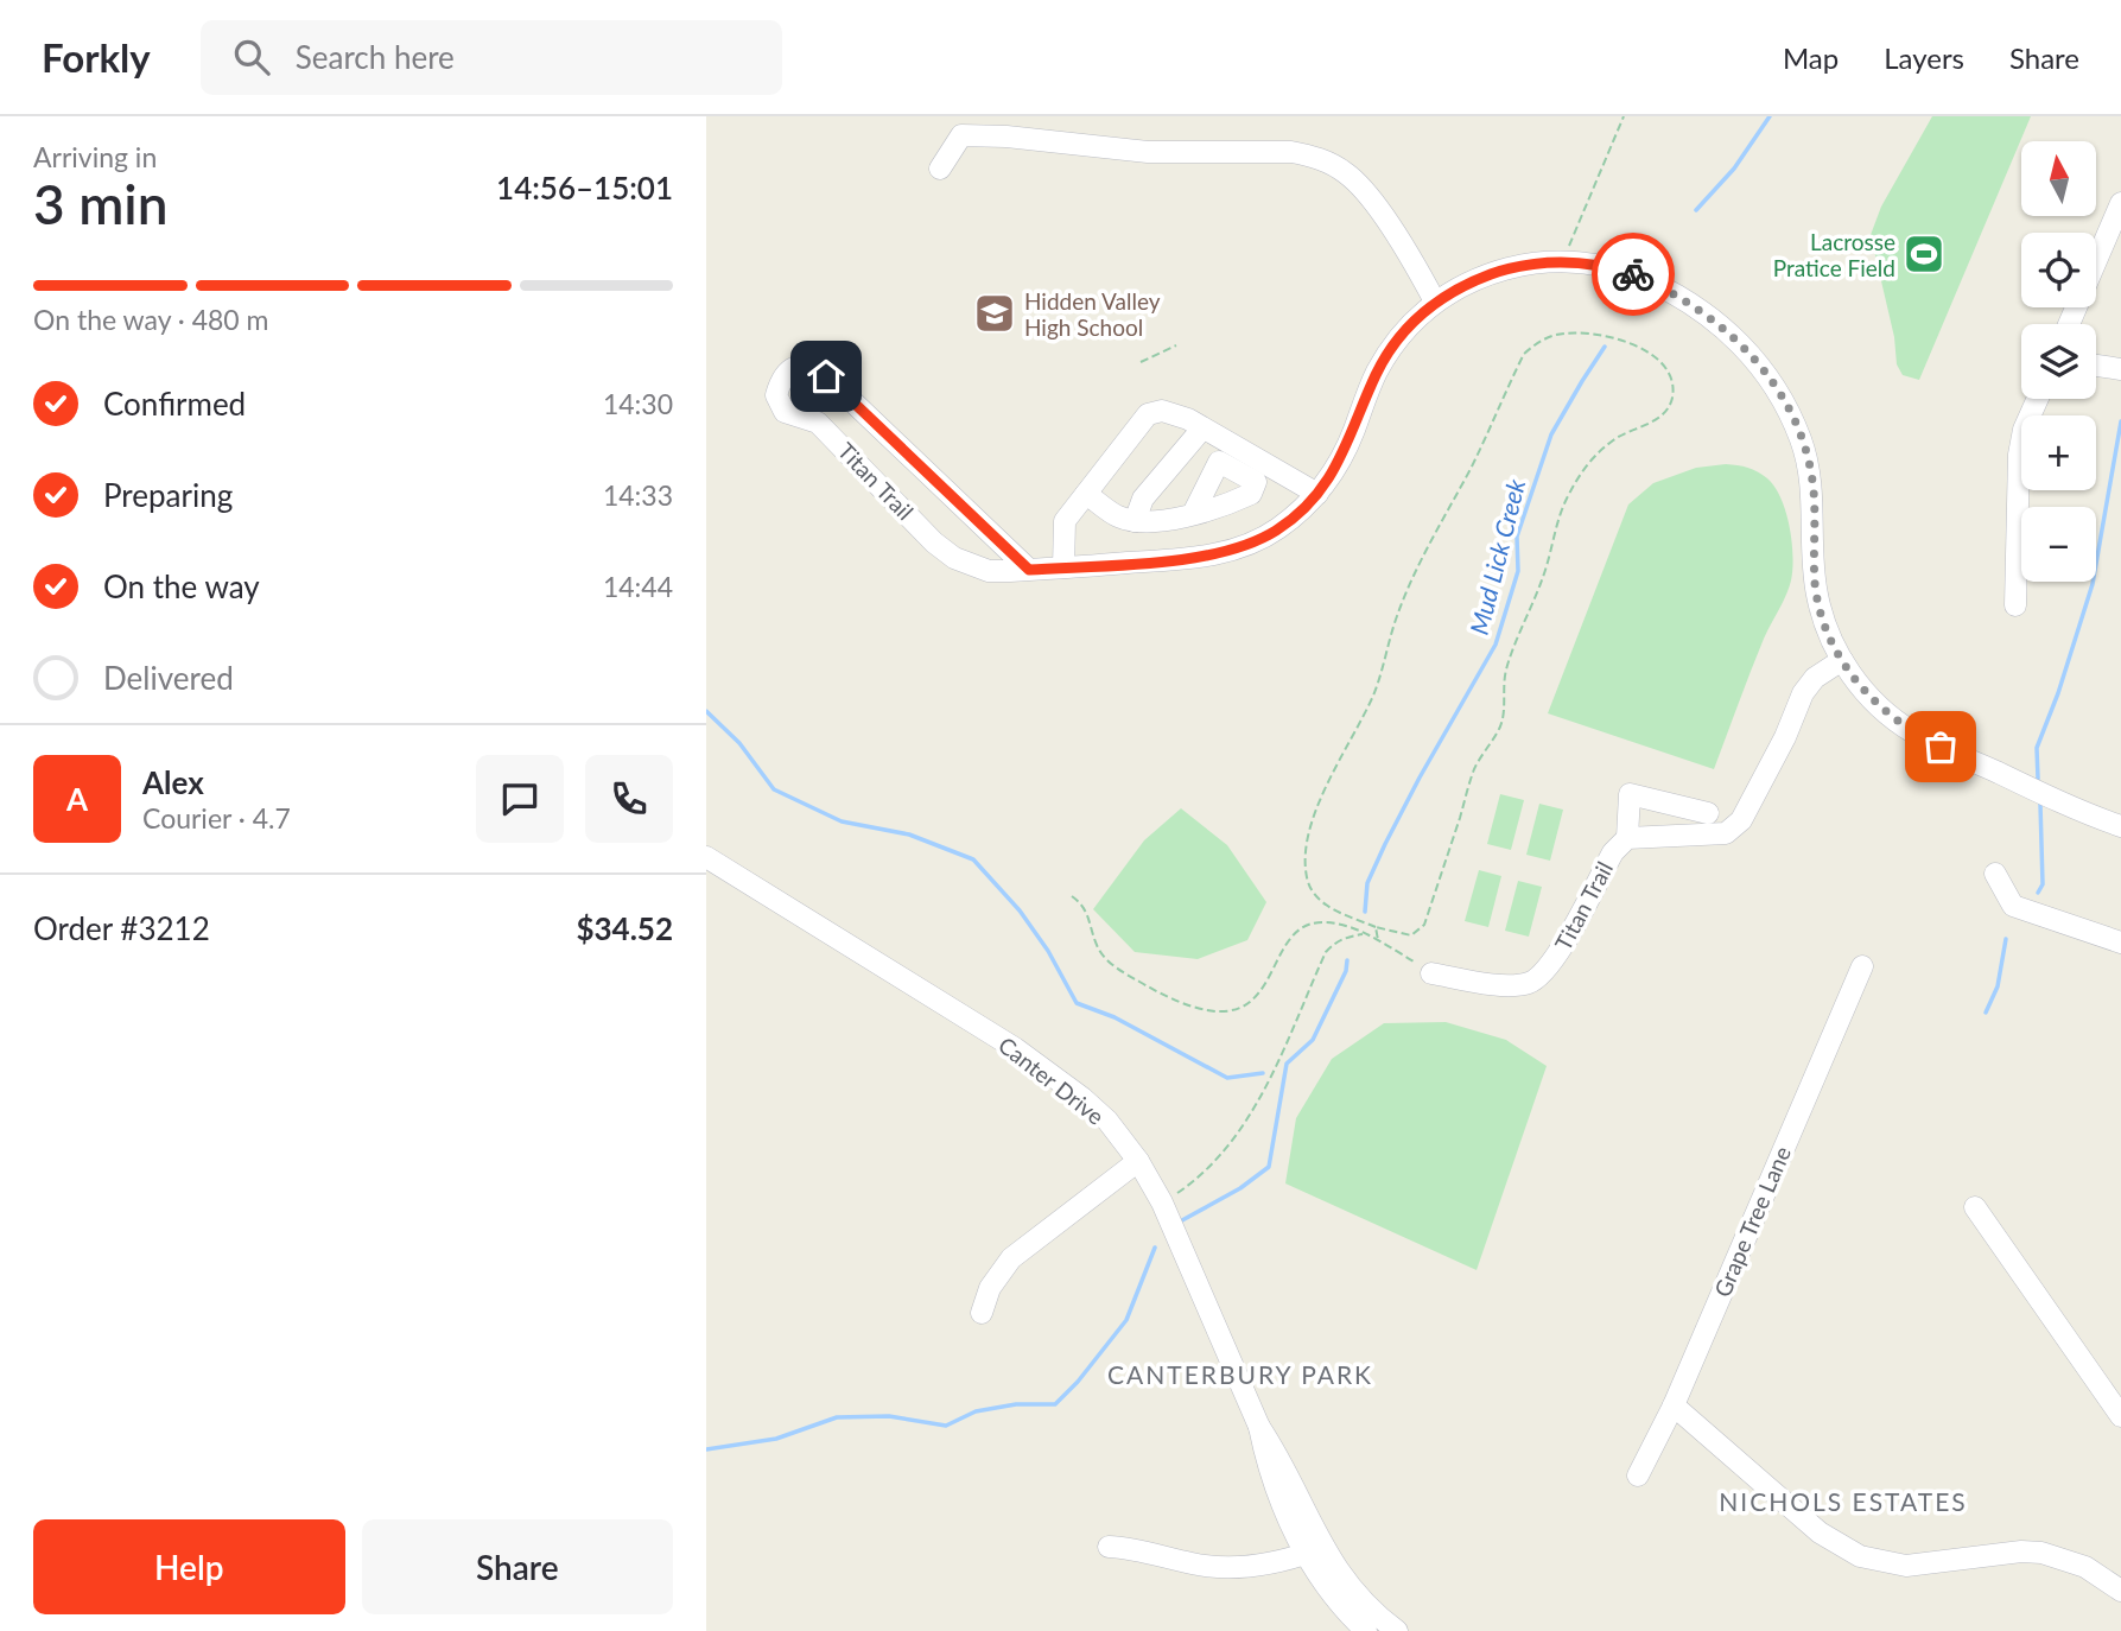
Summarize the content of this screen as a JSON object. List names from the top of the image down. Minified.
{"streets":{"street":["Titan Trail","Canter Drive","Grape Tree Lane"]},"districts":["CANTERBURY PARK","NICHOLS ESTATES"],"water":["Mud Lick Creek"],"places":{"sports":["Lacrosse Pratice Field"],"school or university":["Hidden Valley High School"]},"north":"top","page":{"header":"Forkly","search":"Search here","nav":["Map","Layers","Share"],"heading":["3 min","Arriving in","14:56–15:01"],"panel":["Alex","Courier · 4.7","Order #3212","$34.52"],"map_buttons":["+","−"],"bar":"On the way · 480 m","list":[["Confirmed","14:30"],["Preparing","14:33"],["On the way","14:44"],"Delivered"],"round":"A","buttons":["Help","Share"]}}
